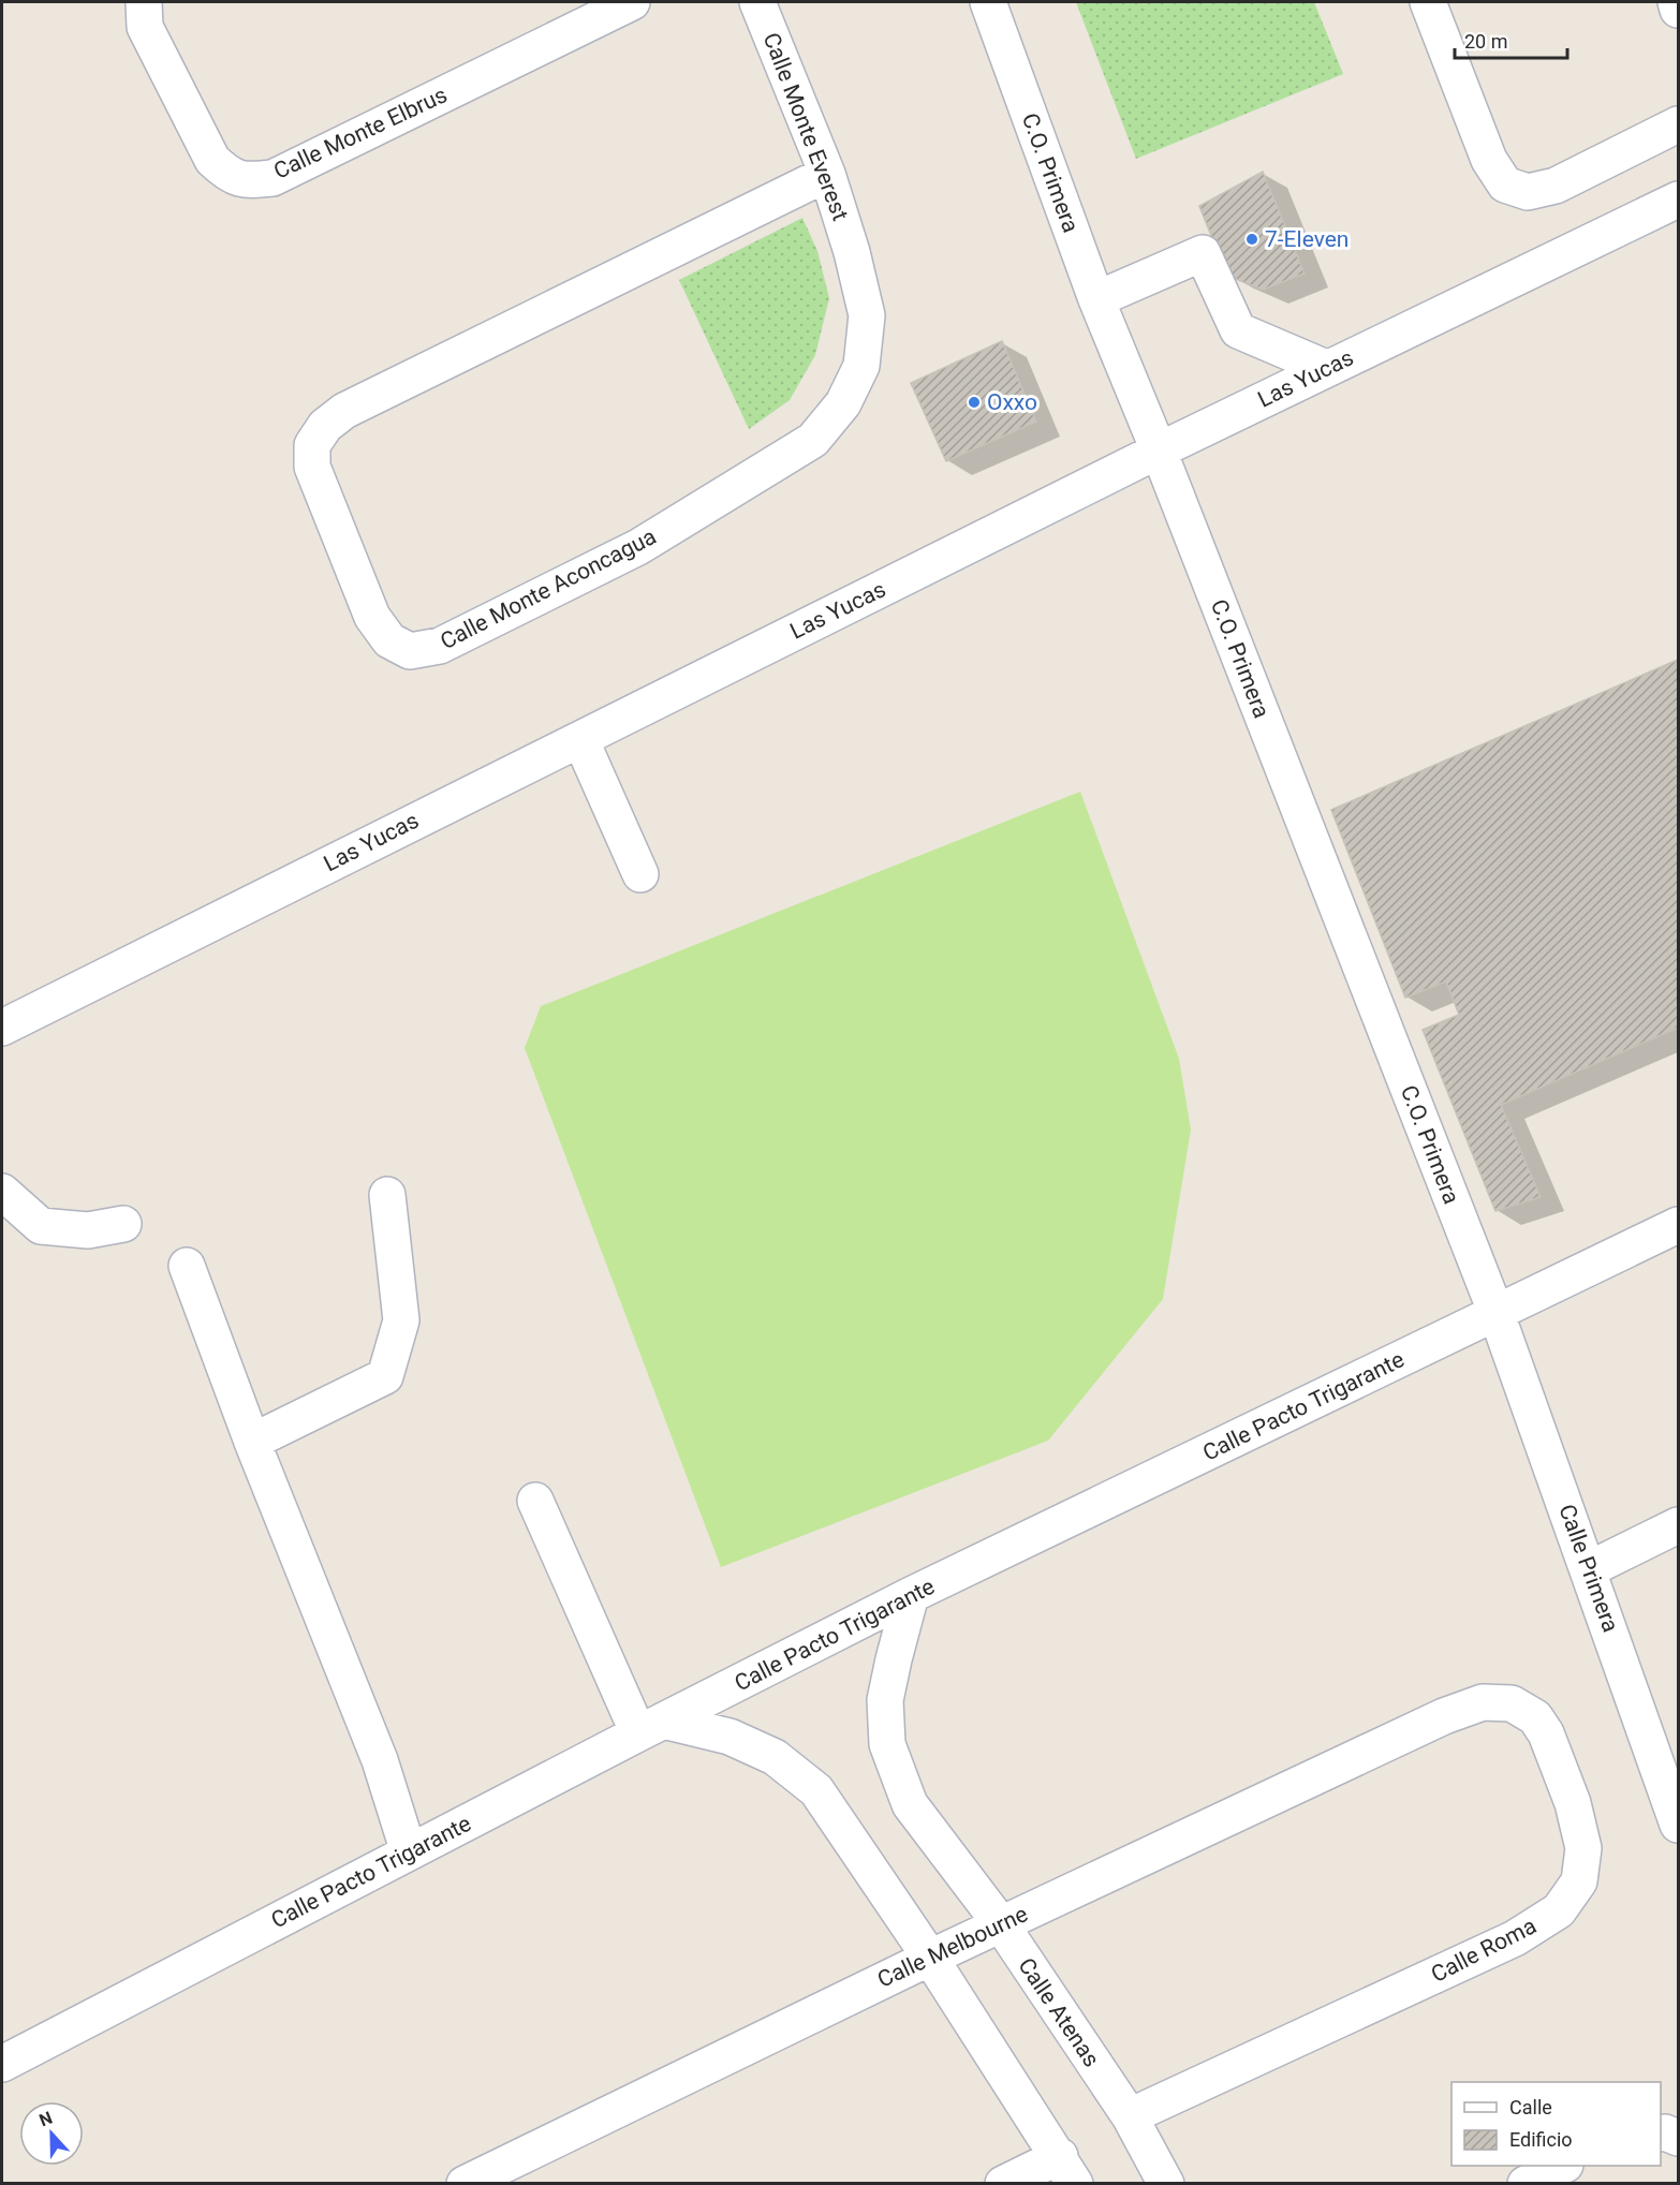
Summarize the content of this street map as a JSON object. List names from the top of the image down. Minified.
{"streets":{"street":["Calle Monte Everest","Calle Monte Elbrus","C.O. Primera","Las Yucas","Calle Monte Aconcagua","Calle Pacto Trigarante","Calle Primera","Calle Melbourne","Calle Roma","Calle Atenas"]},"crossings":[["Calle Monte Everest","Calle Monte Aconcagua"],["C.O. Primera","Las Yucas"],["C.O. Primera","Calle Pacto Trigarante"],["C.O. Primera","Calle Primera"],["Calle Pacto Trigarante","Calle Primera"],["Calle Pacto Trigarante","Calle Atenas"],["Calle Melbourne","Calle Roma"],["Calle Melbourne","Calle Atenas"],["Calle Roma","Calle Atenas"]],"places":["7-Eleven","Oxxo"],"legend":["Calle","Edificio"],"scale_bar":"20 m","north":"top"}
